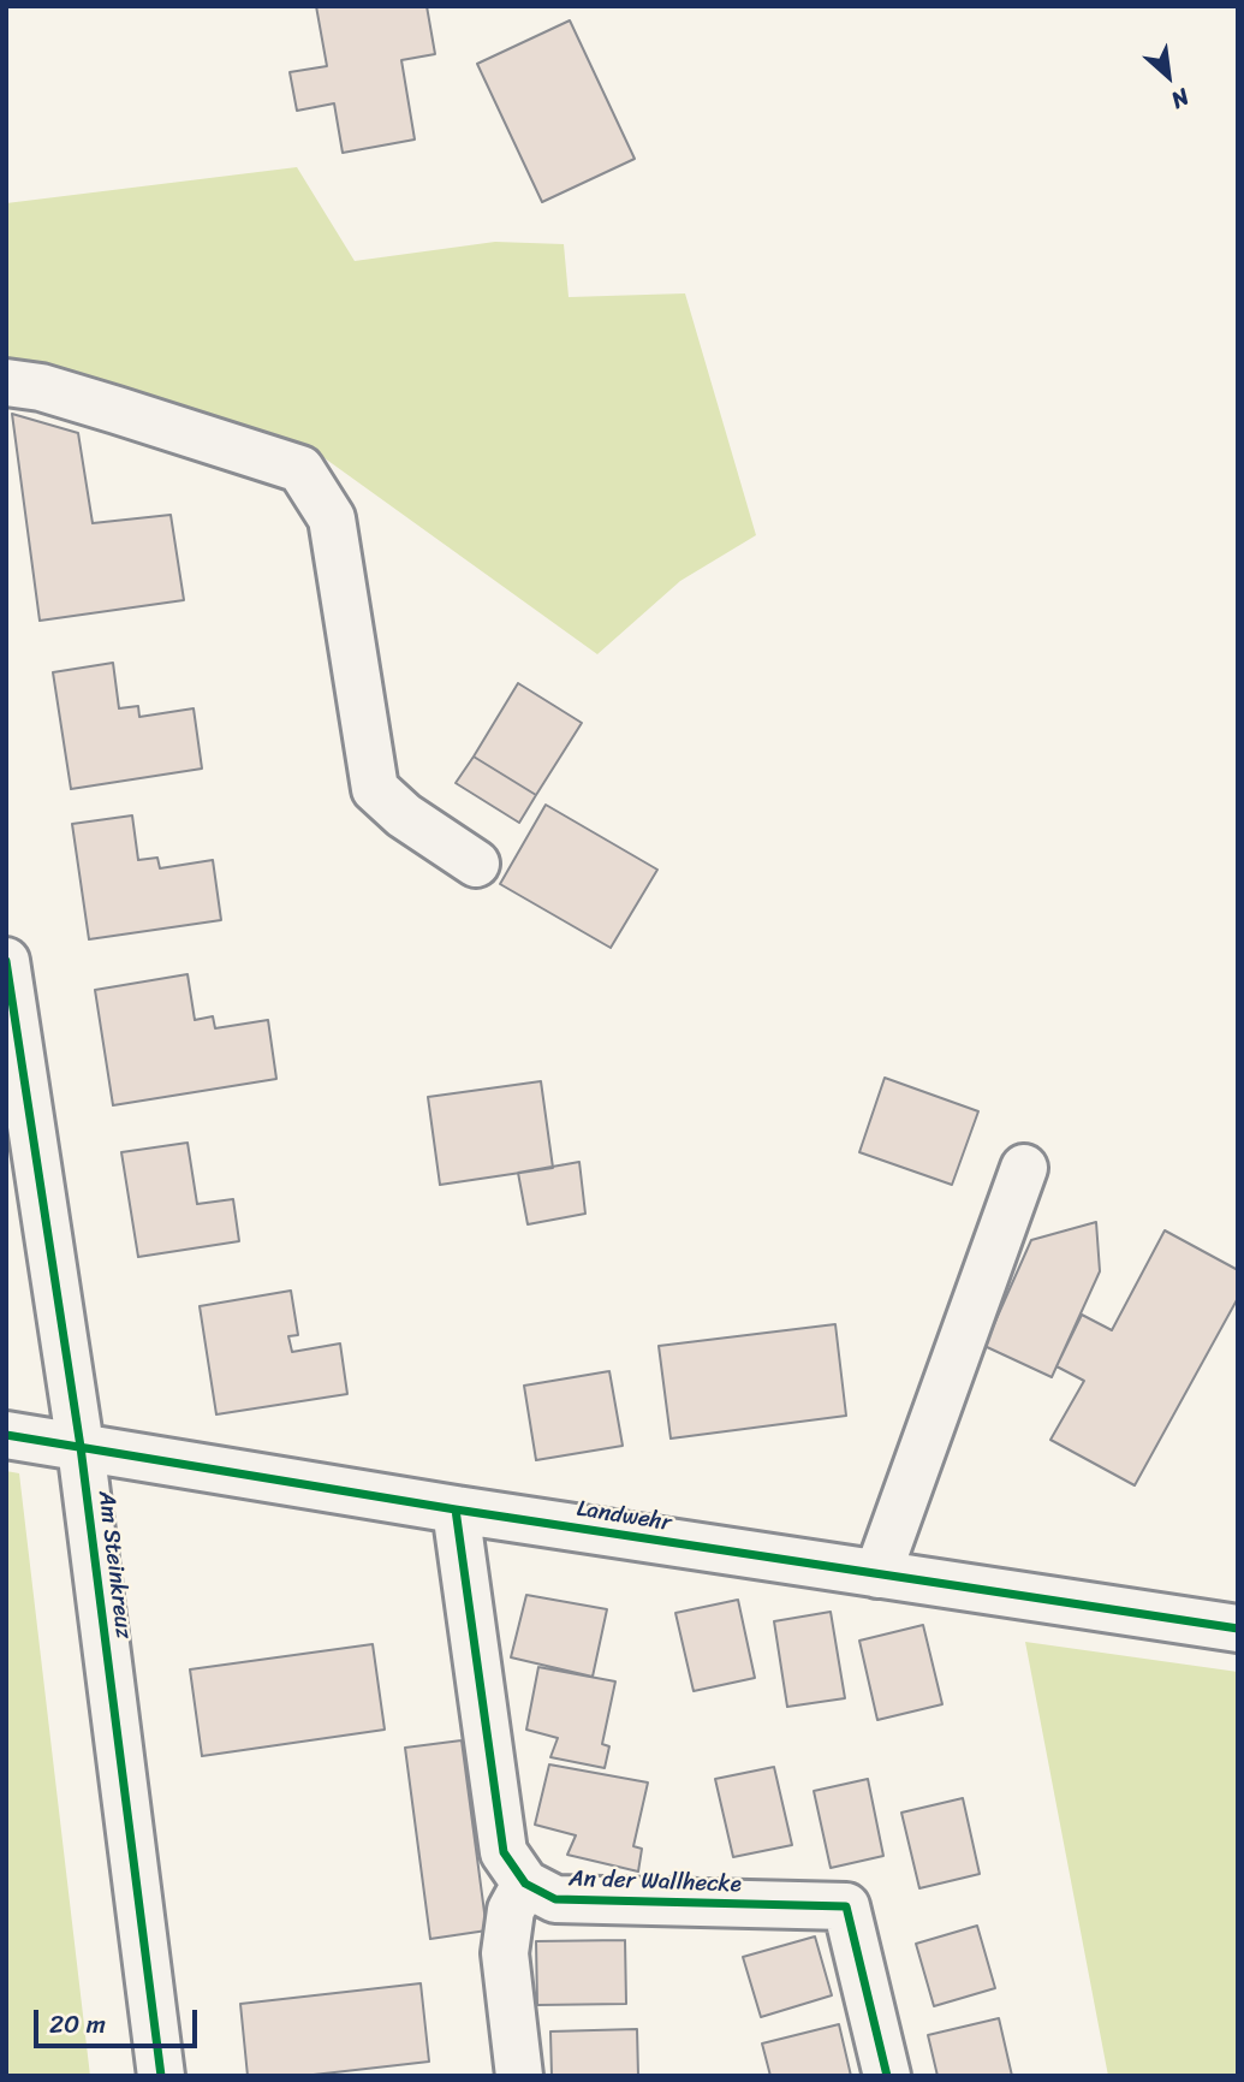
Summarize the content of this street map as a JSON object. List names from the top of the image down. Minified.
{"streets":{"street":["Landwehr","Am Steinkreuz","An der Wallhecke"]},"crossings":[["Landwehr","Am Steinkreuz"]],"scale_bar":"20 m","north":"bottom right"}
